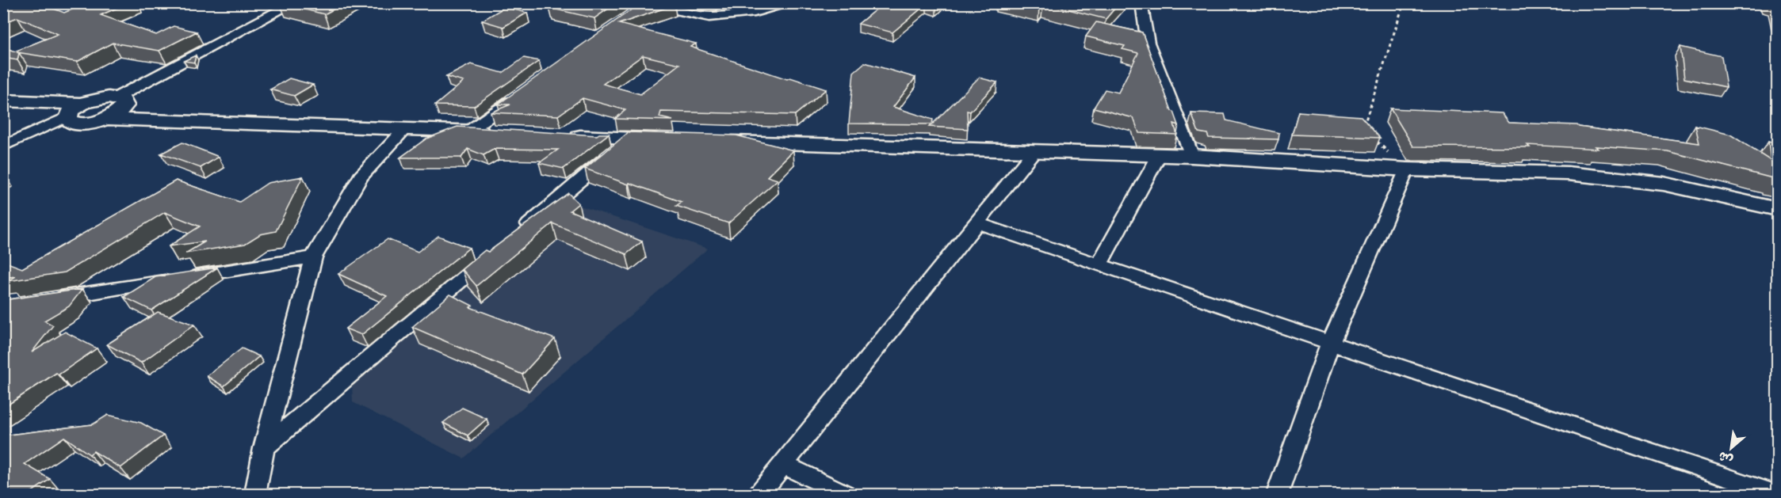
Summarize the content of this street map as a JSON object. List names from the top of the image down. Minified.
{"north":"bottom left"}
